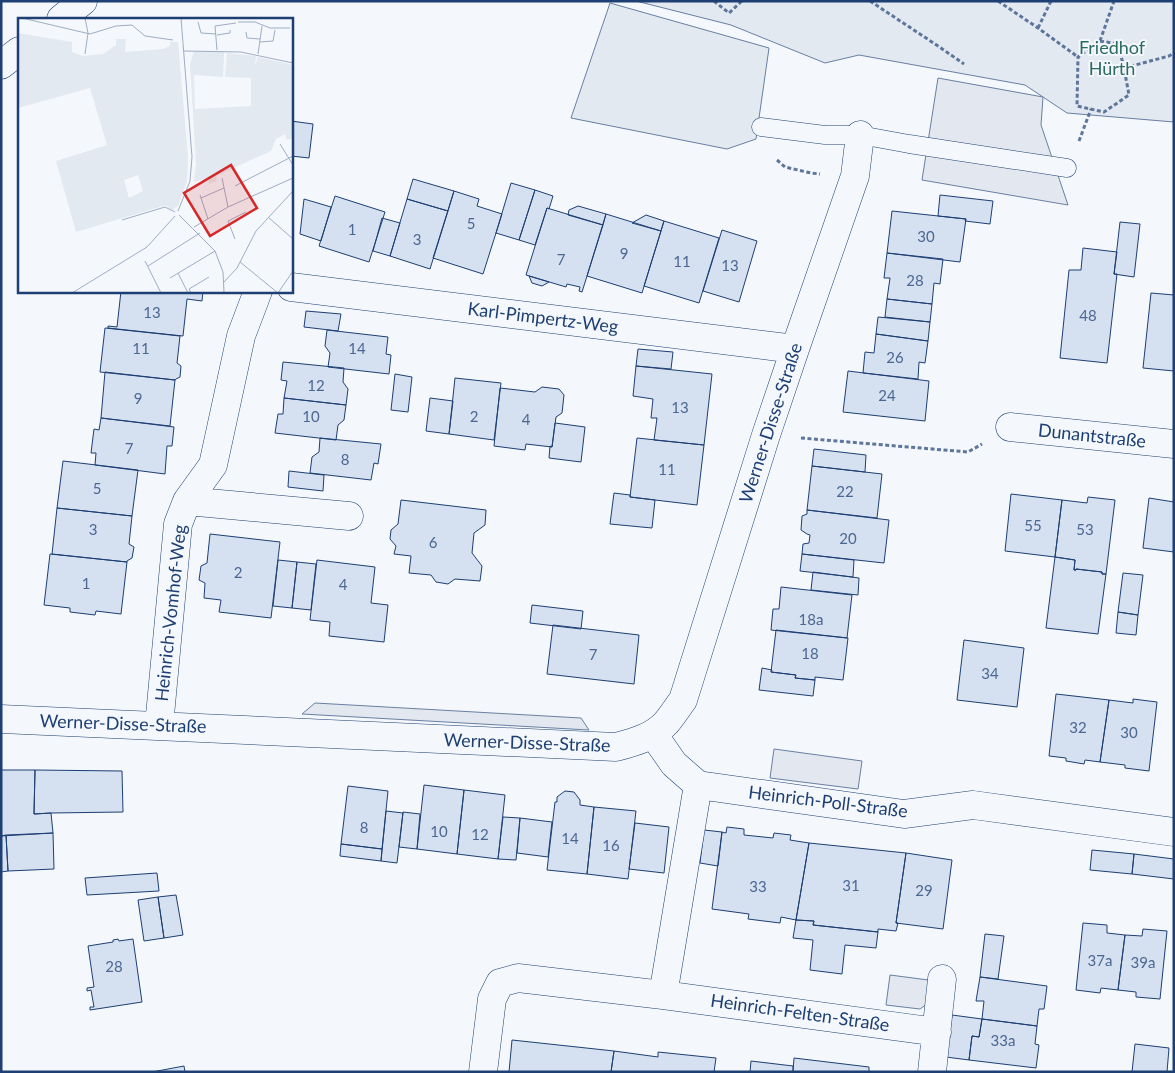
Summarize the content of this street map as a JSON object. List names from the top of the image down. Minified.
{"streets":{"street":["Karl-Pimpertz-Weg","Werner-Disse-Straße","Dunantstraße","Heinrich-Vomhof-Weg","Heinrich-Poll-Straße","Heinrich-Felten-Straße"]},"crossings":[["Karl-Pimpertz-Weg","Werner-Disse-Straße"],["Werner-Disse-Straße","Heinrich-Vomhof-Weg"]],"parks":["Friedhof Hürth"],"house_numbers":["5","1","30","3","9","7","11","13","28","13","48","11","14","26","12","24","9","13","10","2","4","7","8","11","5","22","55","3","53","20","6","2","1","4","18a","18","7","34","32","30","8","10","12","14","16","31","33","29","37a","39a","28","33a"]}
